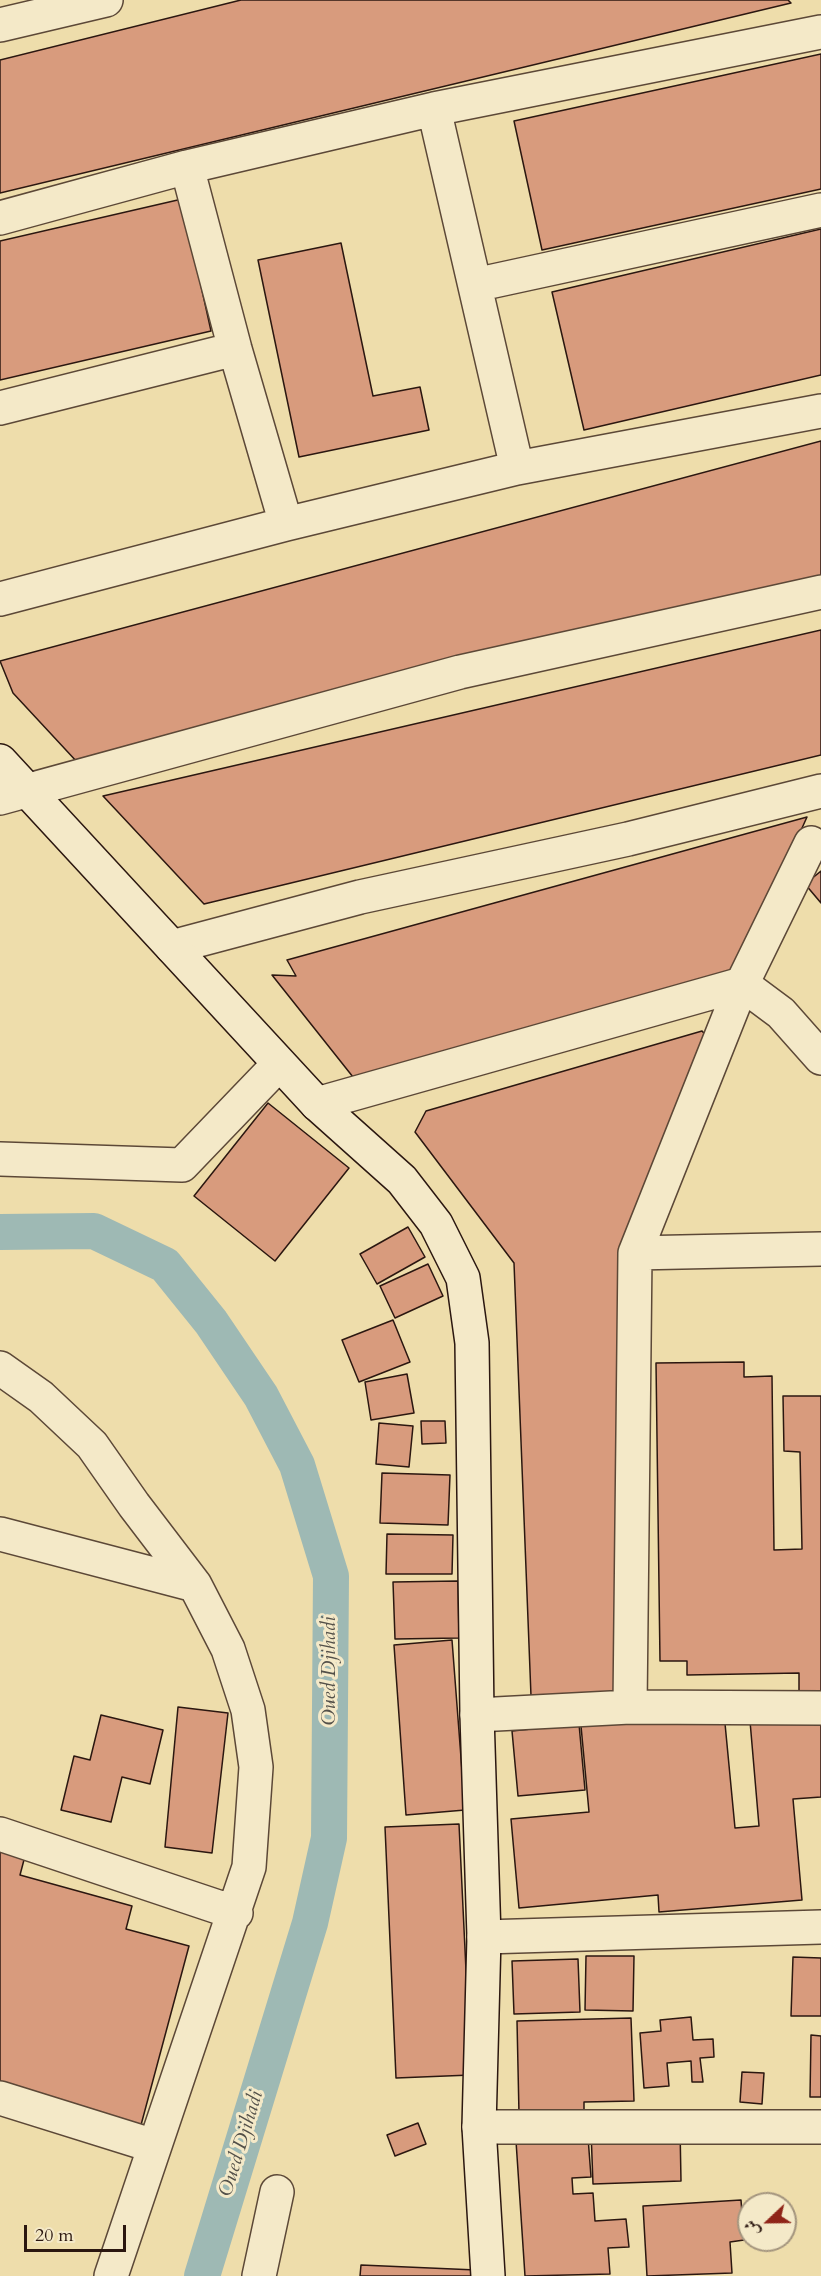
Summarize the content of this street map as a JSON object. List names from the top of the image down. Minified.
{"water":["Oued Djihadi"],"scale_bar":"20 m","north":"left"}
